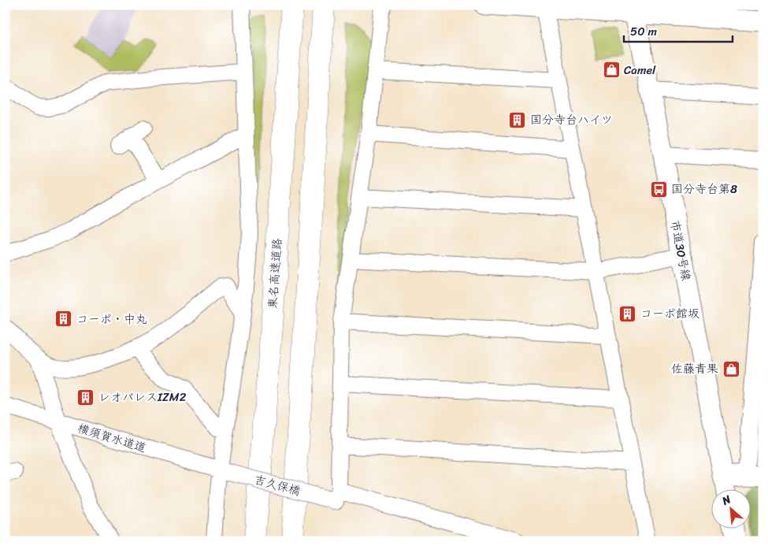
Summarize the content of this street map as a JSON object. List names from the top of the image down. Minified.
{"streets":{"highway":["東名高速道路"],"street":["市道30号線","横須賀水道道","吉久保橋"]},"crossings":[["横須賀水道道","吉久保橋"]],"places":{"shop":["Camel","佐藤青果"],"building":["国分寺台ハイツ","コーポ館坂","コーポ・中丸","レオパレスIZM2"],"bus stop":["国分寺台第8"]},"scale_bar":"50 m","north":"top left"}
